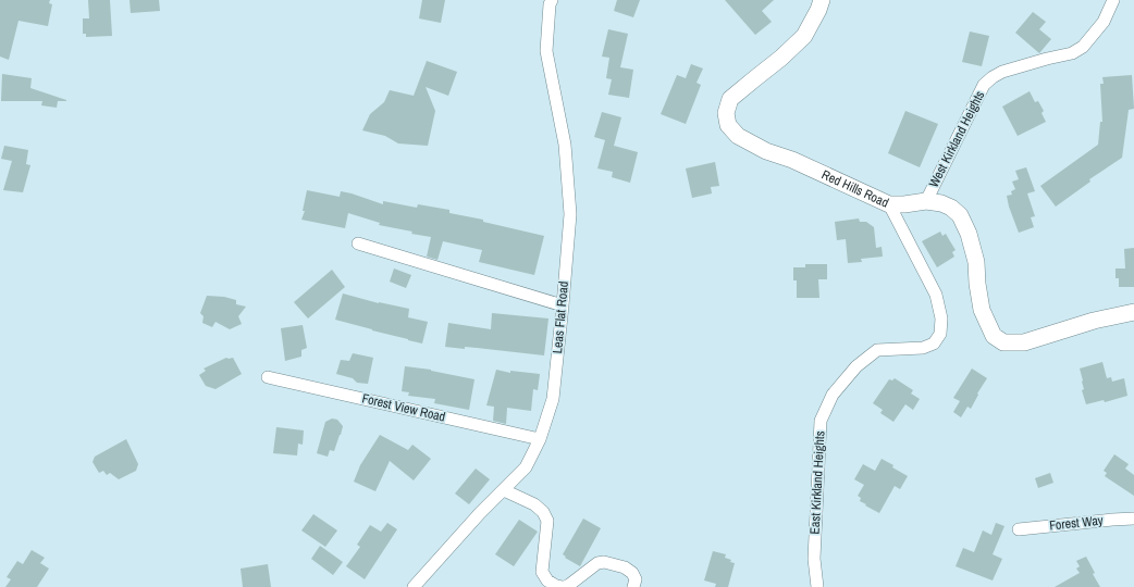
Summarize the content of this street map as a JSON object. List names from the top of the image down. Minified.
{"streets":{"main road":["Red Hills Road"],"street":["West Kirkland Heights","Leas Flat Road","Forest View Road","East Kirkland Heights","Forest Way"]},"crossings":[["West Kirkland Heights","Red Hills Road"],["Red Hills Road","East Kirkland Heights"],["Leas Flat Road","Forest View Road"]]}
